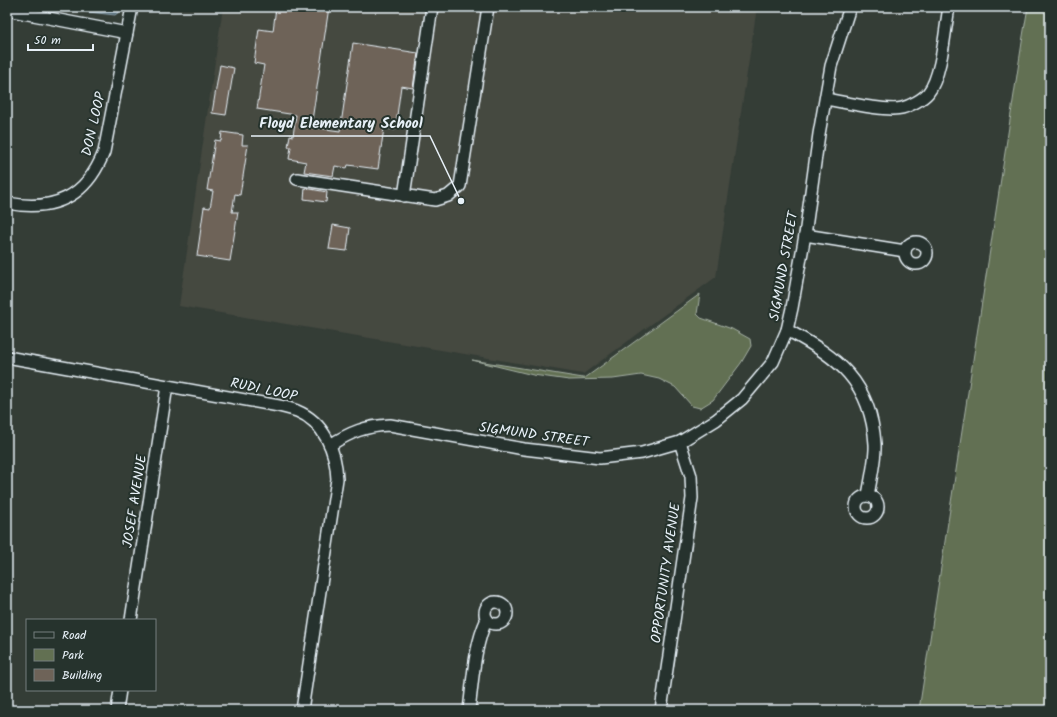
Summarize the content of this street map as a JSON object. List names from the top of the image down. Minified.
{"streets":{"street":["DON LOOP","SIGMUND STREET","RUDI LOOP","JOSEF AVENUE","OPPORTUNITY AVENUE"]},"crossings":[["SIGMUND STREET","RUDI LOOP"],["SIGMUND STREET","OPPORTUNITY AVENUE"],["RUDI LOOP","JOSEF AVENUE"]],"places":["Floyd Elementary School"],"legend":["Road","Park","Building"],"scale_bar":"50 m"}
